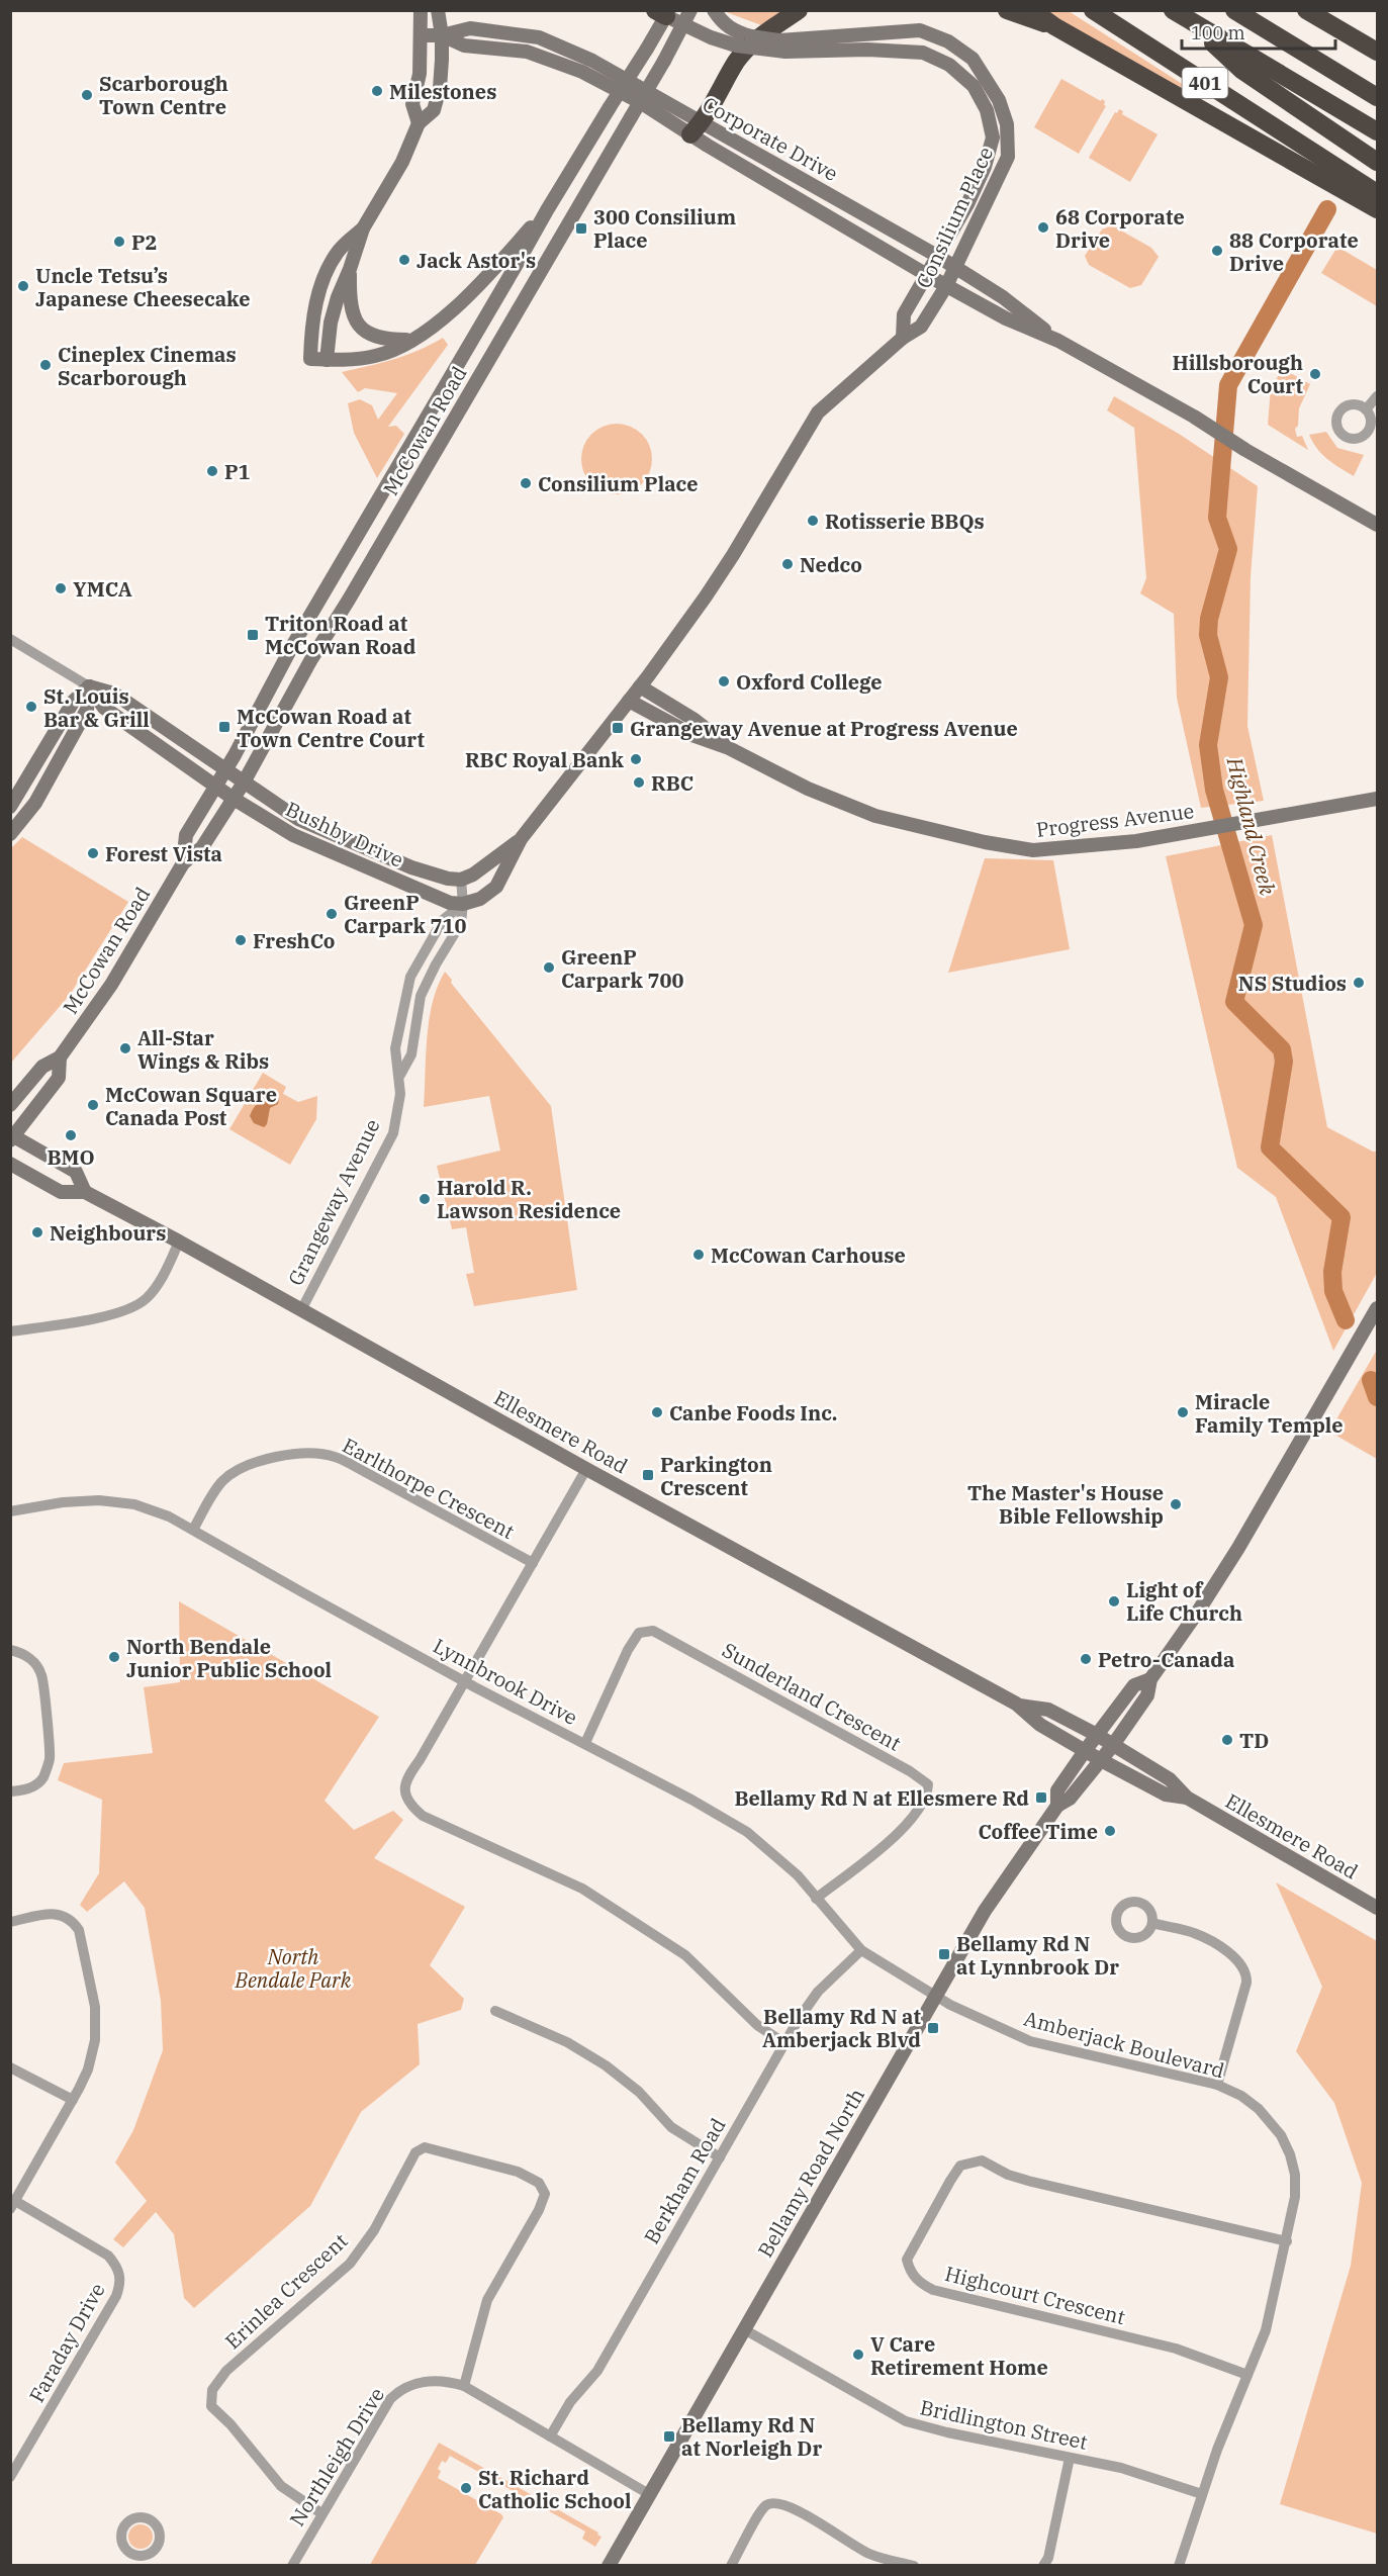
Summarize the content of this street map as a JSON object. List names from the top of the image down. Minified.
{"streets":{"highway":["401"],"street":["Corporate Drive","Consilium Place","McCowan Road","Progress Avenue","Bushby Drive","Grangeway Avenue","Ellesmere Road","Earlthorpe Crescent","Lynnbrook Drive","Sunderland Crescent","Amberjack Boulevard","Bellamy Road North","Berkham Road","Erinlea Crescent","Highcourt Crescent","Faraday Drive","Bridlington Street","Northleigh Drive"]},"crossings":[["Corporate Drive","Consilium Place"],["Consilium Place","McCowan Road"],["Consilium Place","Progress Avenue"],["Consilium Place","Grangeway Avenue"],["McCowan Road","Bushby Drive"],["McCowan Road","Ellesmere Road"],["Progress Avenue","Grangeway Avenue"],["Bushby Drive","Grangeway Avenue"],["Grangeway Avenue","Ellesmere Road"],["Ellesmere Road","Bellamy Road North"],["Earlthorpe Crescent","Lynnbrook Drive"],["Lynnbrook Drive","Sunderland Crescent"],["Lynnbrook Drive","Amberjack Boulevard"],["Lynnbrook Drive","Bellamy Road North"],["Lynnbrook Drive","Berkham Road"],["Amberjack Boulevard","Bellamy Road North"],["Amberjack Boulevard","Highcourt Crescent"],["Amberjack Boulevard","Bridlington Street"],["Bellamy Road North","Bridlington Street"],["Bellamy Road North","Northleigh Drive"],["Berkham Road","Northleigh Drive"],["Erinlea Crescent","Northleigh Drive"]],"water":["Highland Creek"],"parks":["North Bendale Park"],"places":{"other":["Milestones","Scarborough Town Centre","68 Corporate Drive","P2","88 Corporate Drive","Jack Astor's","Uncle Tetsu’s Japanese Cheesecake","Cineplex Cinemas Scarborough","Hillsborough Court","P1","Consilium Place","Rotisserie BBQs","Nedco","YMCA","Oxford College","St. Louis Bar & Grill","RBC Royal Bank","RBC","Forest Vista","GreenP Carpark 710","FreshCo","GreenP Carpark 700","NS Studios","All-Star Wings & Ribs","McCowan Square Canada Post","BMO","Harold R. Lawson Residence","Neighbours","McCowan Carhouse","Canbe Foods Inc.","Miracle Family Temple","The Master's House Bible Fellowship","Light of Life Church","North Bendale Junior Public School","Petro-Canada","TD","Coffee Time","V Care Retirement Home","St. Richard Catholic School"],"transit":["300 Consilium Place","Triton Road at McCowan Road","McCowan Road at Town Centre Court","Grangeway Avenue at Progress Avenue","Parkington Crescent","Bellamy Rd N at Ellesmere Rd","Bellamy Rd N at Lynnbrook Dr","Bellamy Rd N at Amberjack Blvd","Bellamy Rd N at Norleigh Dr"]},"scale_bar":"100 m"}
